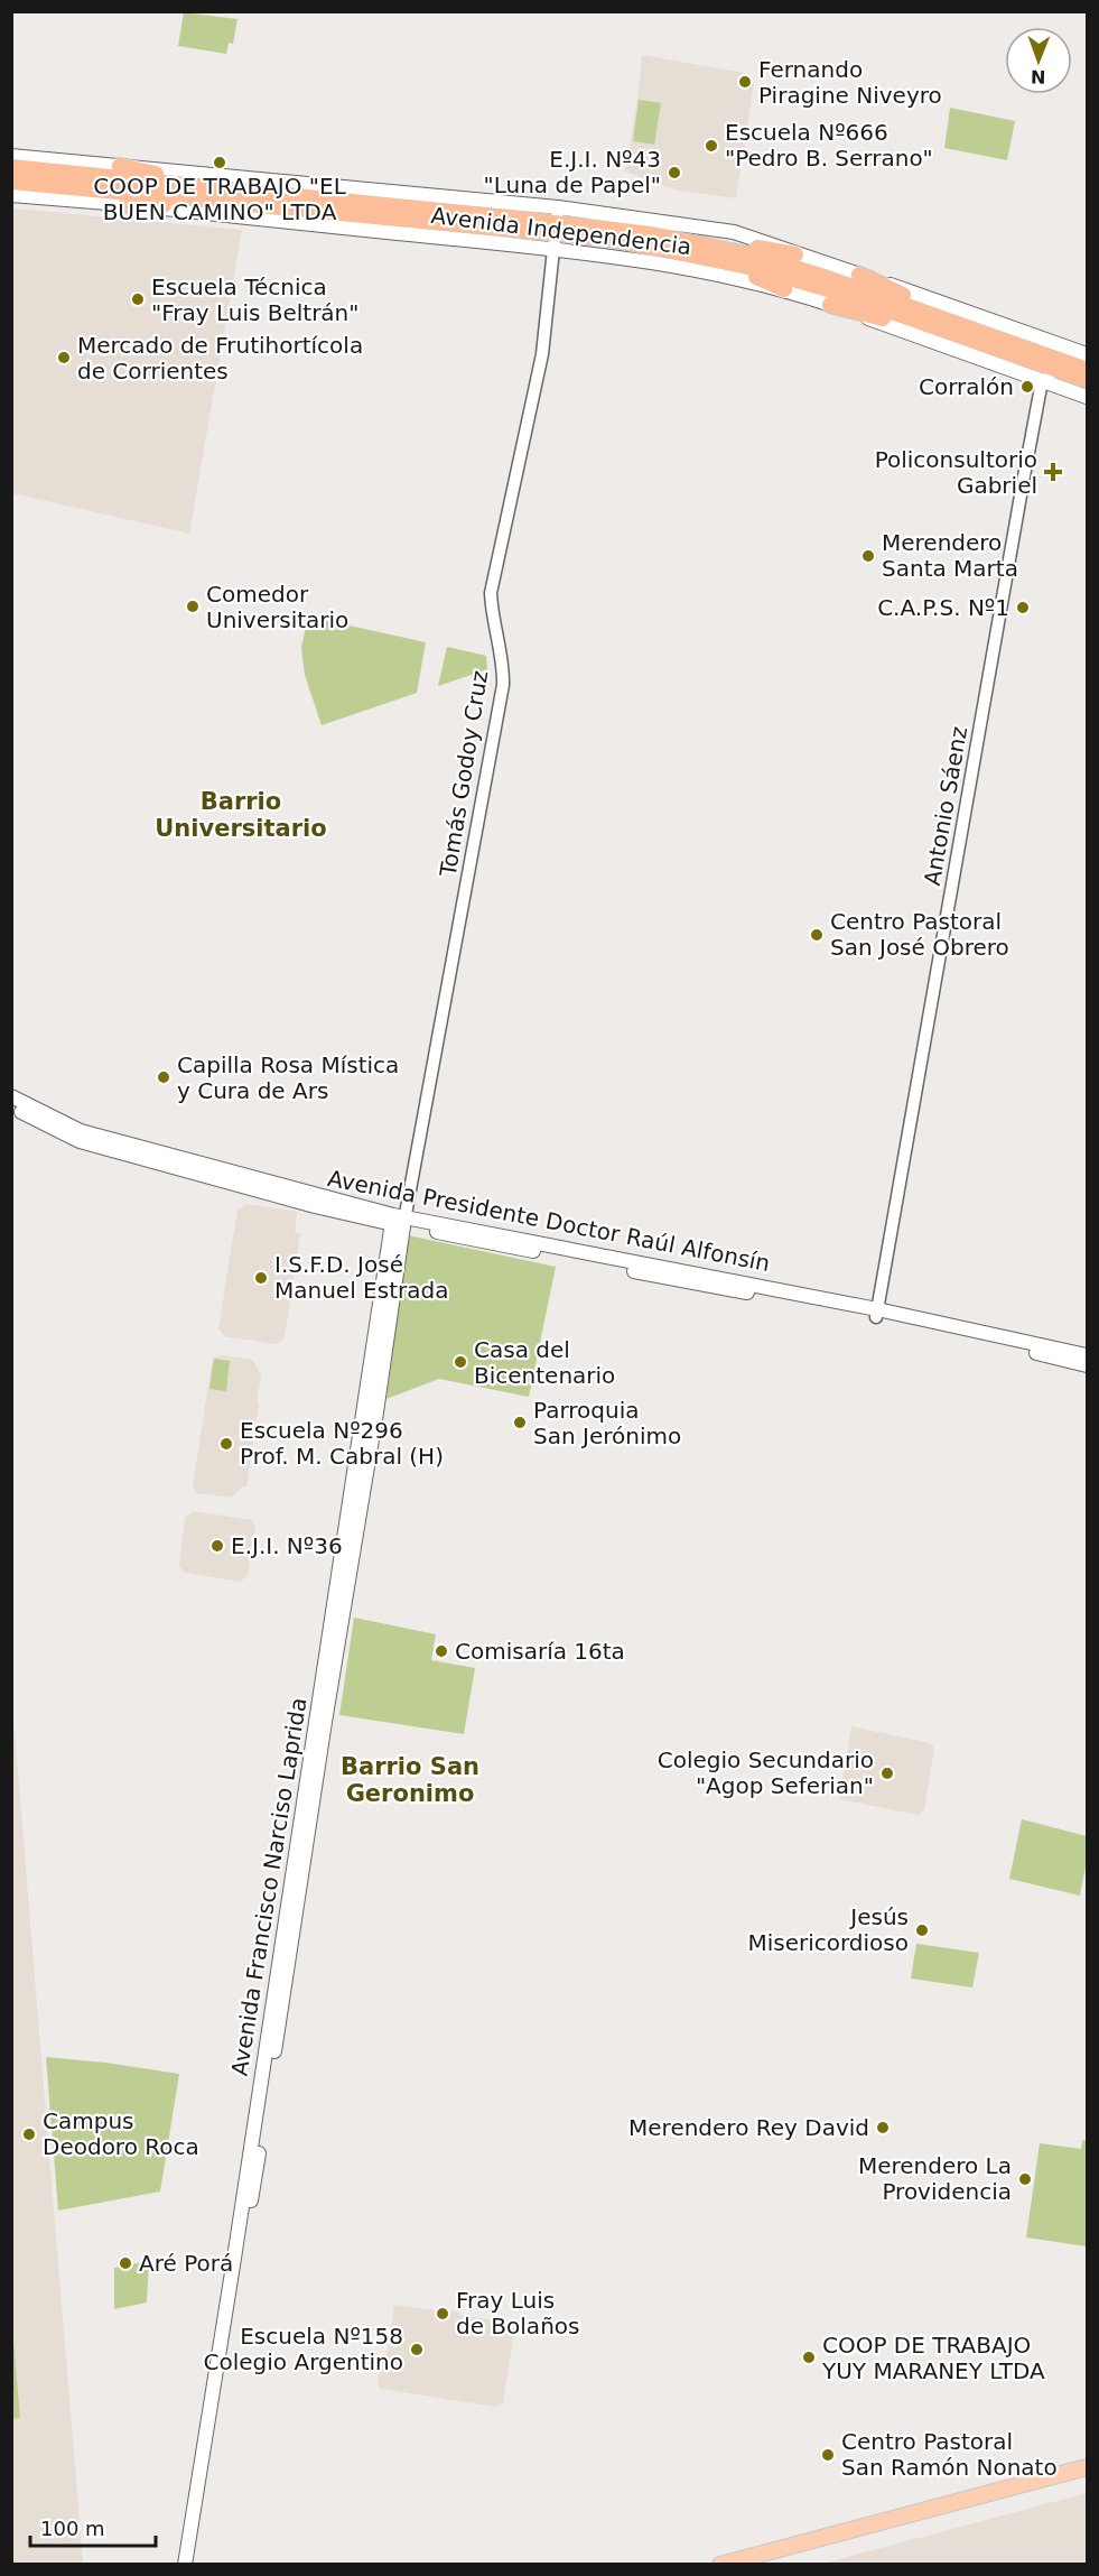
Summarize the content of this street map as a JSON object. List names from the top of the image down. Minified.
{"streets":{"highway":["Avenida Independencia"],"main road":["Avenida Presidente Doctor Raúl Alfonsín","Avenida Francisco Narciso Laprida"],"street":["Tomás Godoy Cruz","Antonio Sáenz"]},"crossings":[["Avenida Independencia","Tomás Godoy Cruz"],["Avenida Independencia","Antonio Sáenz"],["Tomás Godoy Cruz","Avenida Presidente Doctor Raúl Alfonsín"],["Tomás Godoy Cruz","Avenida Francisco Narciso Laprida"],["Antonio Sáenz","Avenida Presidente Doctor Raúl Alfonsín"],["Avenida Presidente Doctor Raúl Alfonsín","Avenida Francisco Narciso Laprida"]],"districts":["Barrio Universitario","Barrio San Geronimo"],"places":{"other":["Fernando Piragine Niveyro","Escuela Nº666 \"Pedro B. Serrano\"","COOP DE TRABAJO \"EL BUEN CAMINO\" LTDA","E.J.I. Nº43 \"Luna de Papel\"","Escuela Técnica \"Fray Luis Beltrán\"","Mercado de Frutihortícola de Corrientes","Corralón","Merendero Santa Marta","Comedor Universitario","C.A.P.S. Nº1","Centro Pastoral San José Obrero","Capilla Rosa Mística y Cura de Ars","I.S.F.D. José Manuel Estrada","Casa del Bicentenario","Parroquia San Jerónimo","Escuela Nº296 Prof. M. Cabral (H)","E.J.I. Nº36","Comisaría 16ta","Colegio Secundario \"Agop Seferian\"","Jesús Misericordioso","Merendero Rey David","Campus Deodoro Roca","Merendero La Providencia","Aré Porá","Fray Luis de Bolaños","Escuela Nº158 Colegio Argentino","COOP DE TRABAJO YUY MARANEY LTDA","Centro Pastoral San Ramón Nonato"],"health":["Policonsultorio Gabriel"]},"scale_bar":"100 m","north":"bottom"}
